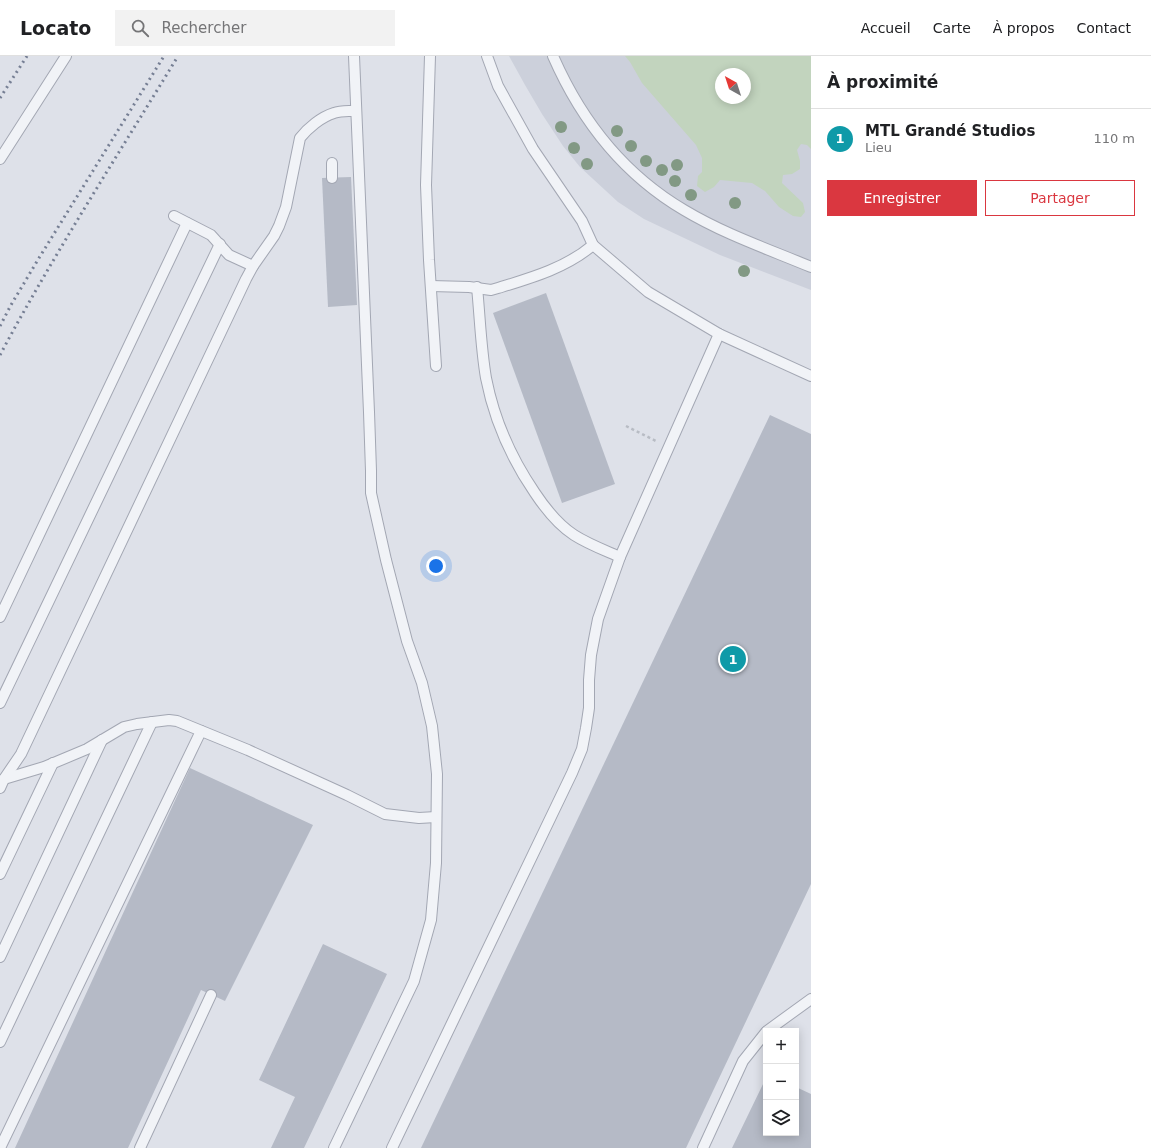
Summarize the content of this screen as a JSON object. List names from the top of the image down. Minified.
{"north":"top left","page":{"header":"Locato","search":"Rechercher","nav":["Accueil","Carte","À propos","Contact"],"heading":"À proximité","list":[{"mark":"1","name":"MTL Grandé Studios","note":"Lieu","value":"110 m"}],"buttons":["Enregistrer","Partager"],"pins":"1","map_buttons":["+","−"]}}
